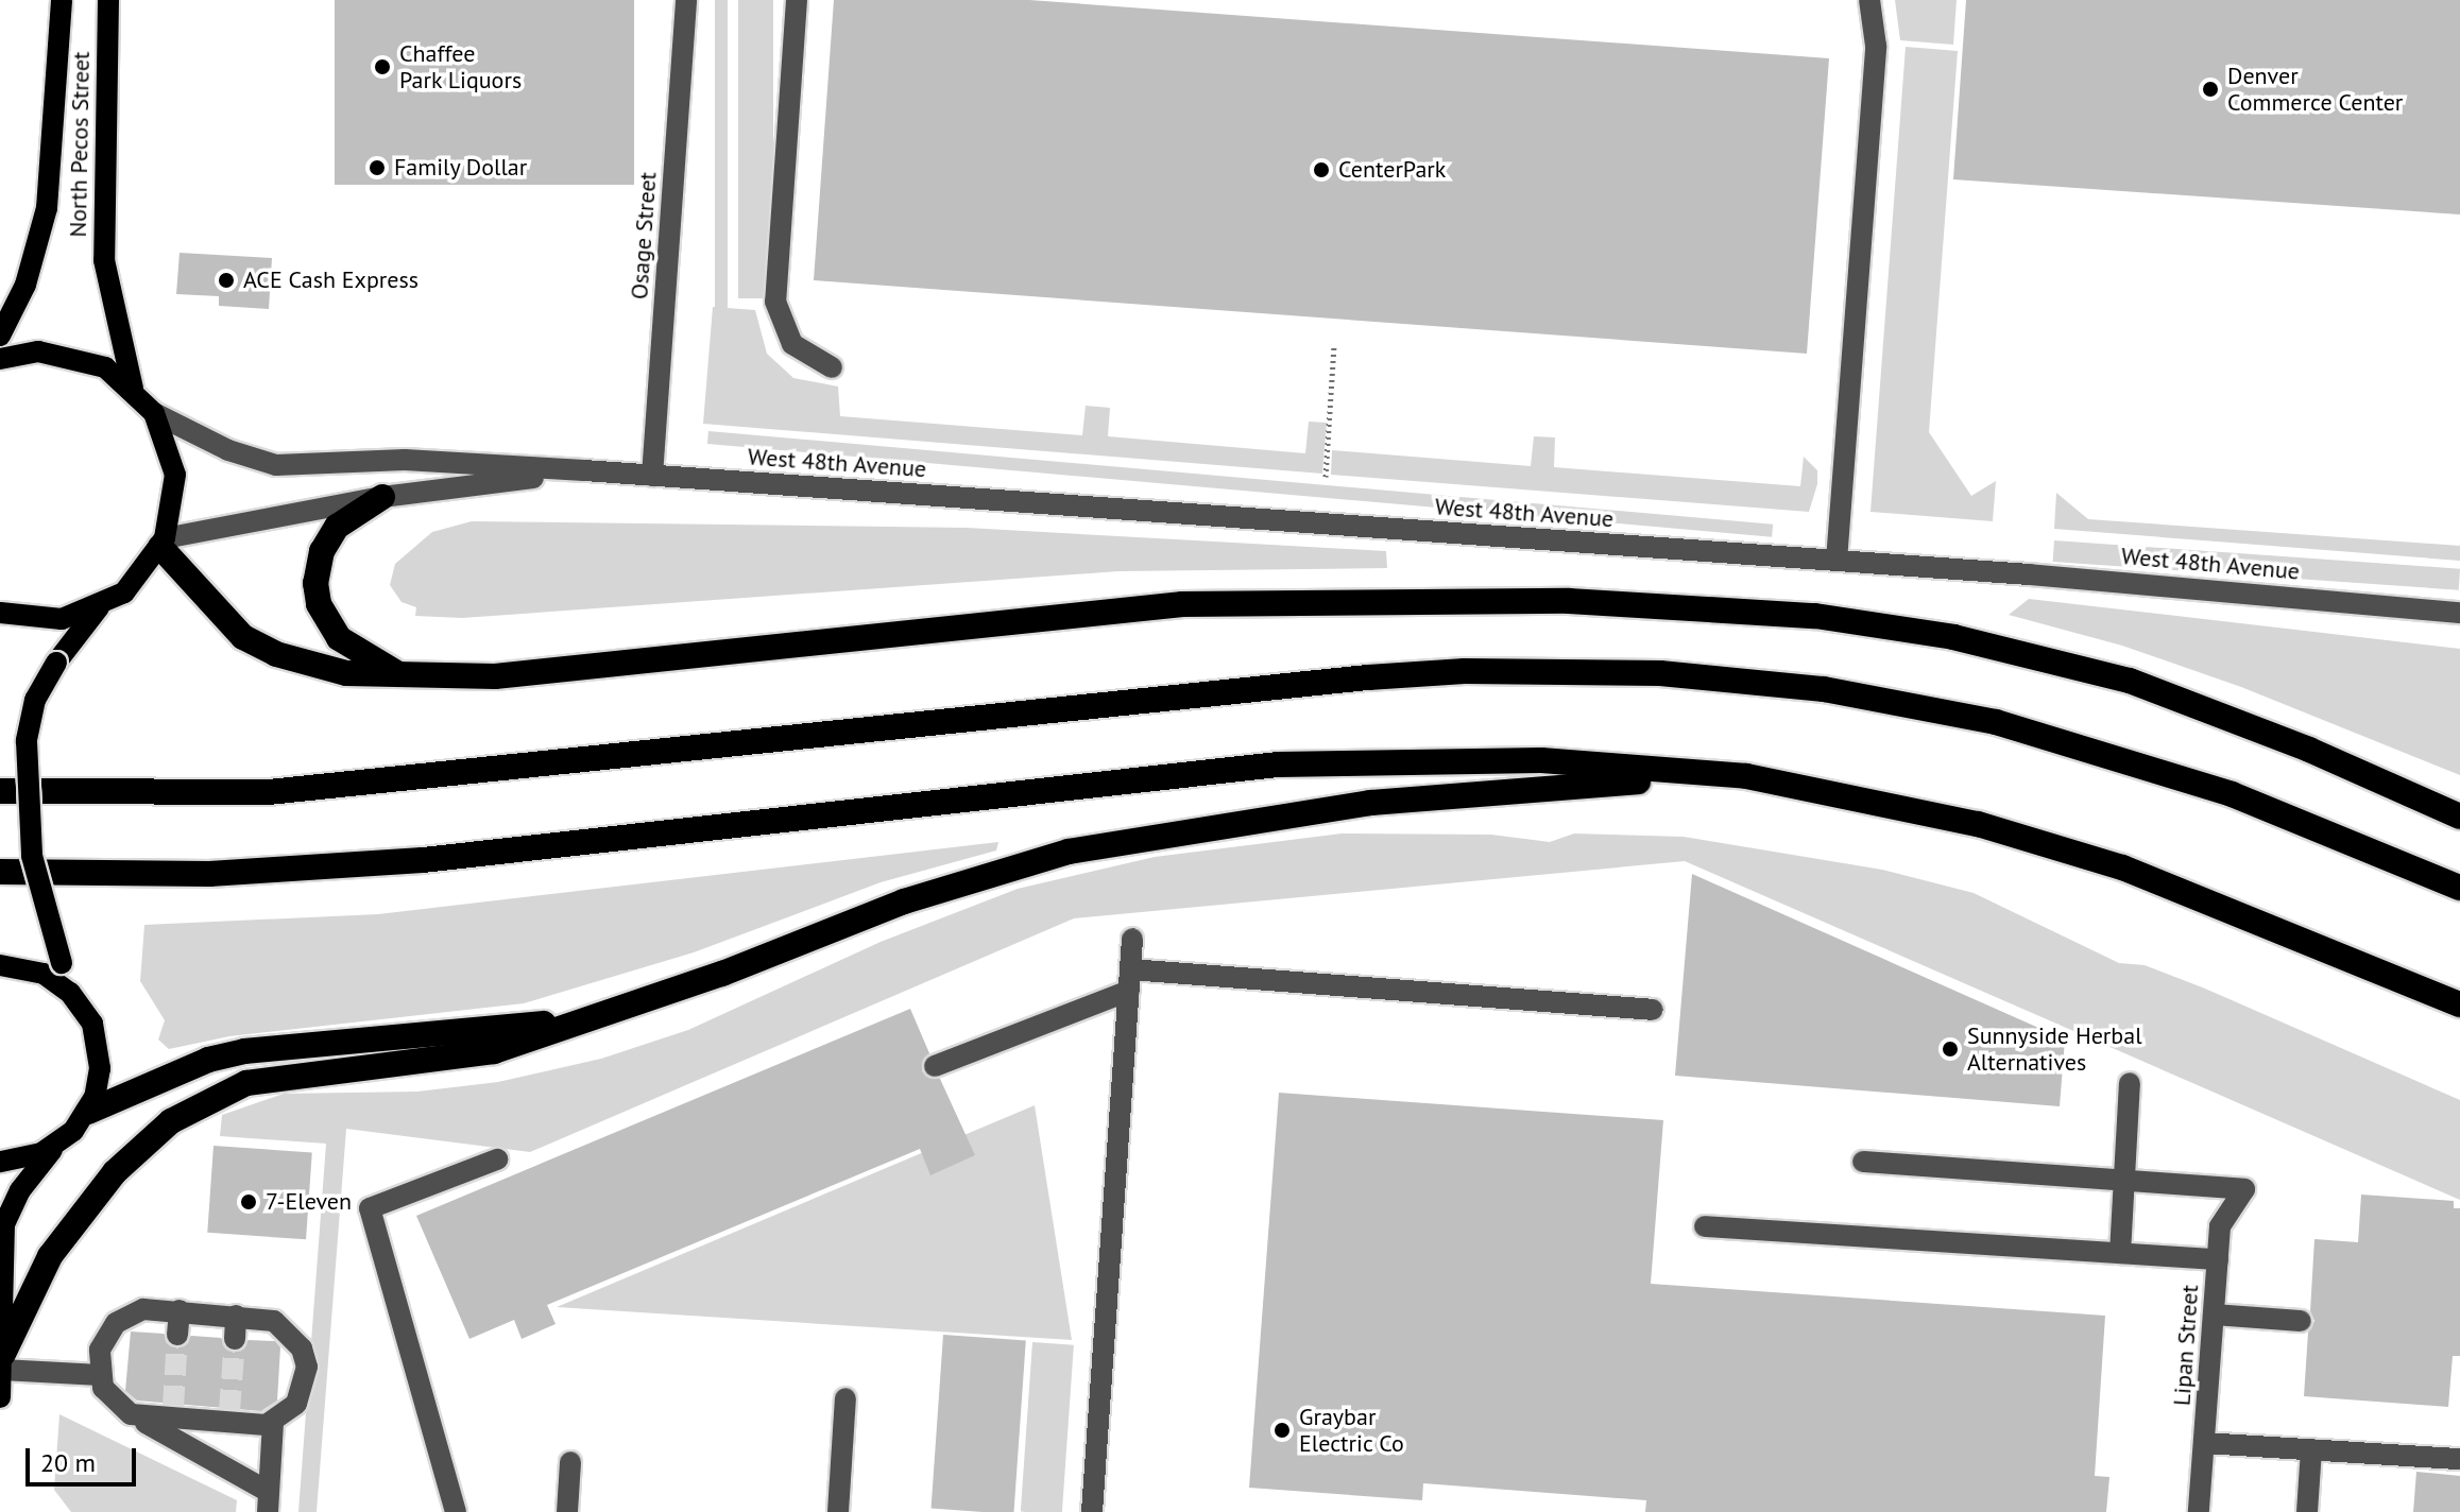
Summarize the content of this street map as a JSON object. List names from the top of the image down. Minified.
{"streets":{"main road":["North Pecos Street"],"street":["Osage Street","West 48th Avenue","Lipan Street"]},"crossings":[["Osage Street","West 48th Avenue"]],"places":["Chaffee Park Liquors","Denver Commerce Center","Family Dollar","CenterPark","ACE Cash Express","Sunnyside Herbal Alternatives","7-Eleven","Graybar Electric Co"],"scale_bar":"20 m"}
